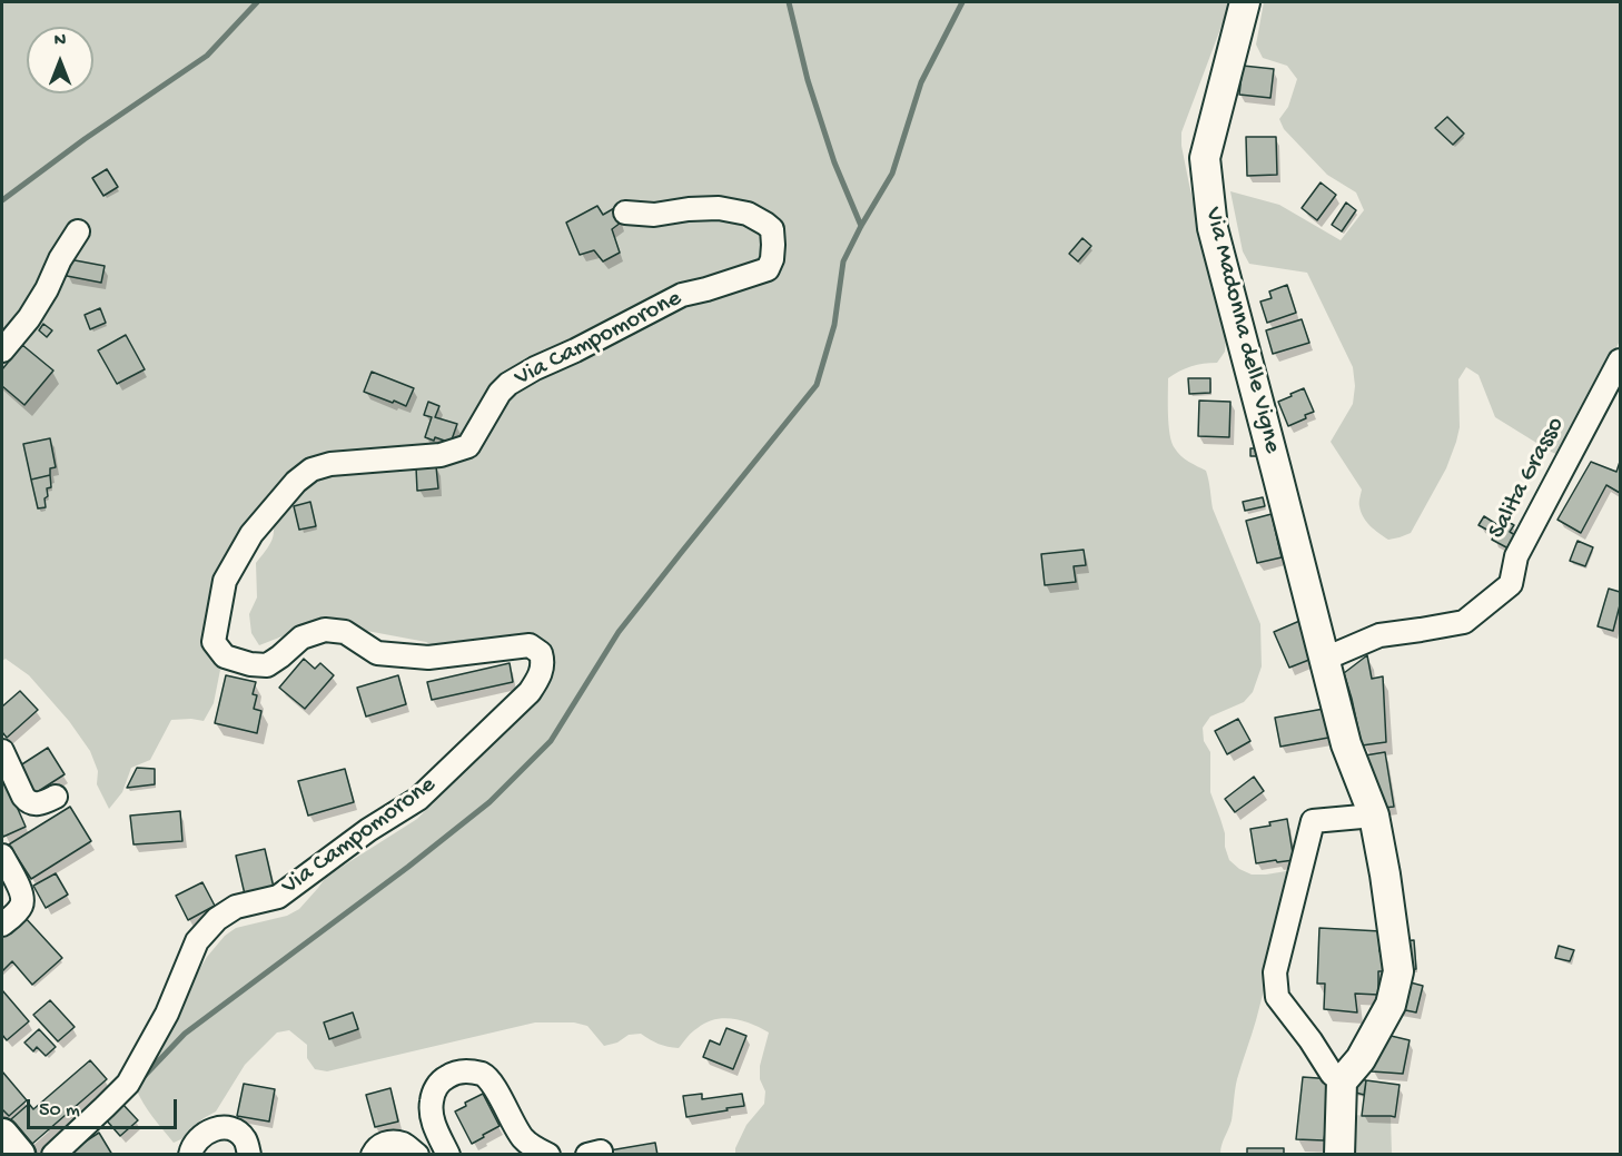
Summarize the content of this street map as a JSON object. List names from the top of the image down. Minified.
{"streets":{"street":["Via Madonna delle Vigne","Via Campomorone","Salita Grasso"]},"crossings":[["Via Madonna delle Vigne","Salita Grasso"]],"scale_bar":"50 m","north":"top"}
